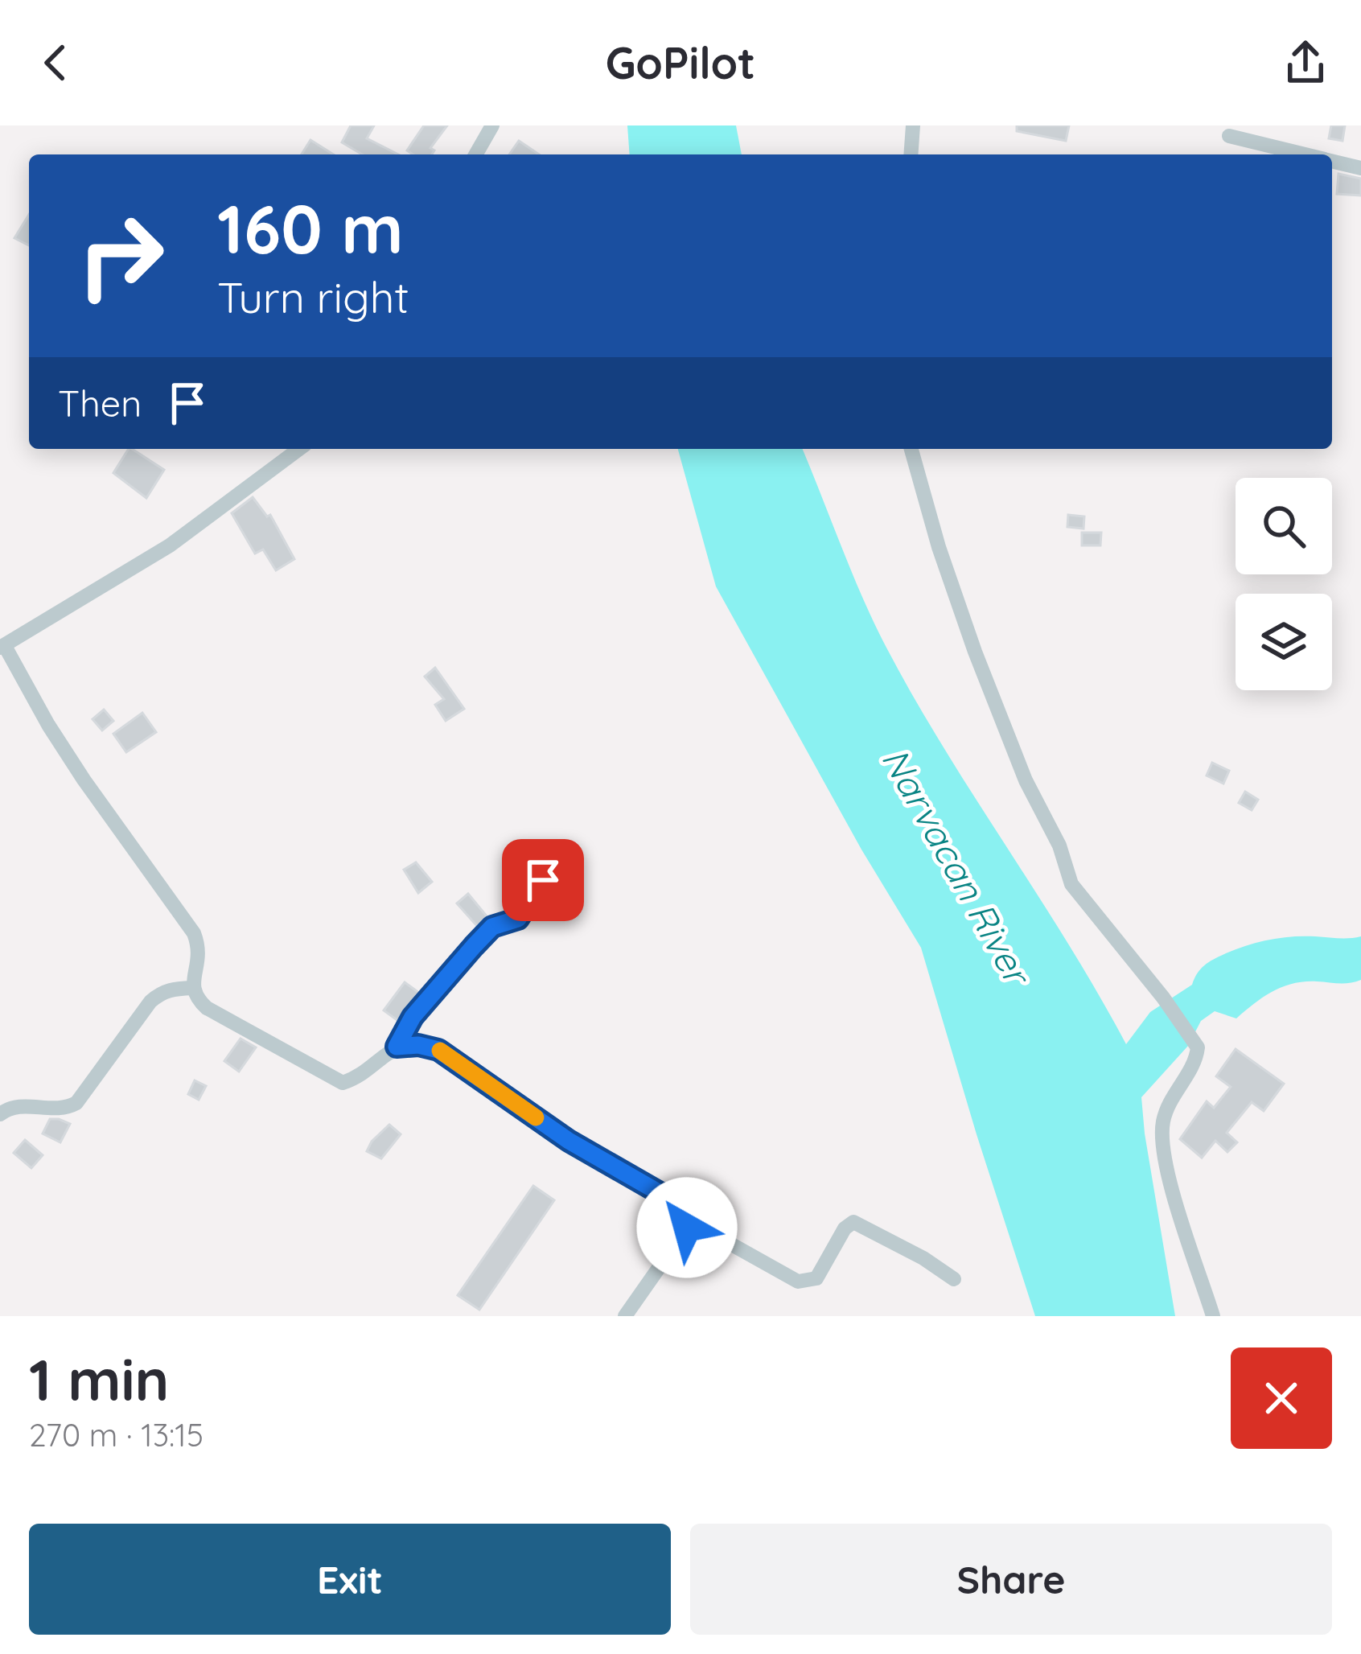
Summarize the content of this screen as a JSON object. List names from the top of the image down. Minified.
{"water":["Narvacan River"],"page":{"header":"GoPilot","turn":["160 m","Turn right"],"then":"Then","heading":["1 min","270 m · 13:15"],"buttons":["Exit","Share"]}}
